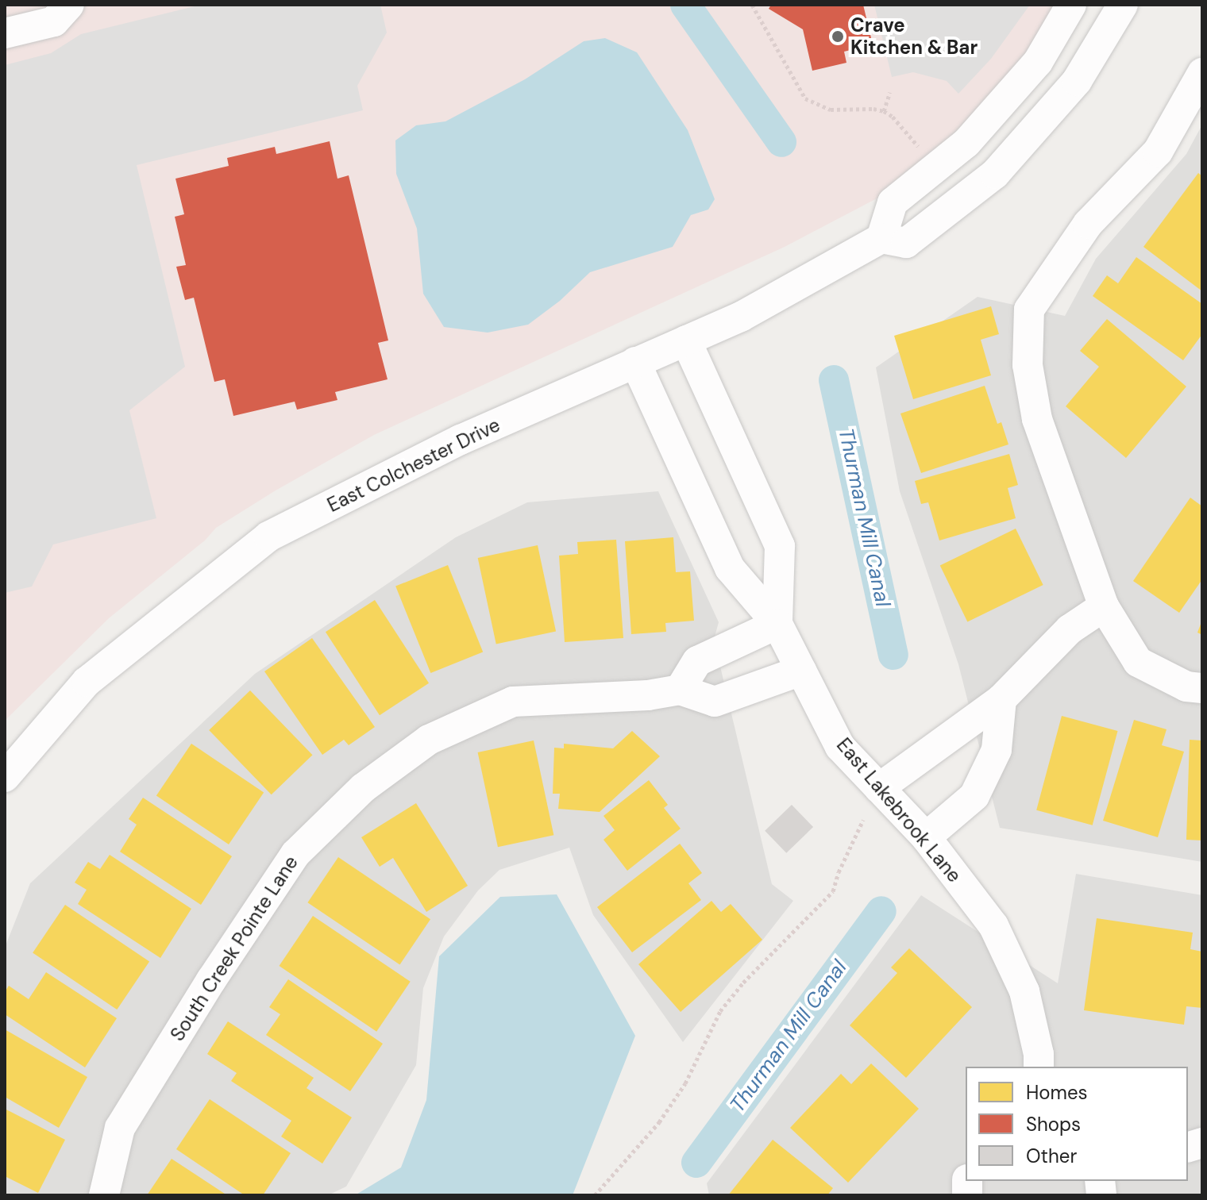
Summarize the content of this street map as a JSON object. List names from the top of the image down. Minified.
{"streets":{"street":["East Colchester Drive","East Lakebrook Lane","South Creek Pointe Lane"]},"crossings":[["East Colchester Drive","East Lakebrook Lane"],["East Lakebrook Lane","South Creek Pointe Lane"]],"water":["Thurman Mill Canal"],"places":["Crave Kitchen & Bar"],"legend":["Homes","Shops","Other"]}
